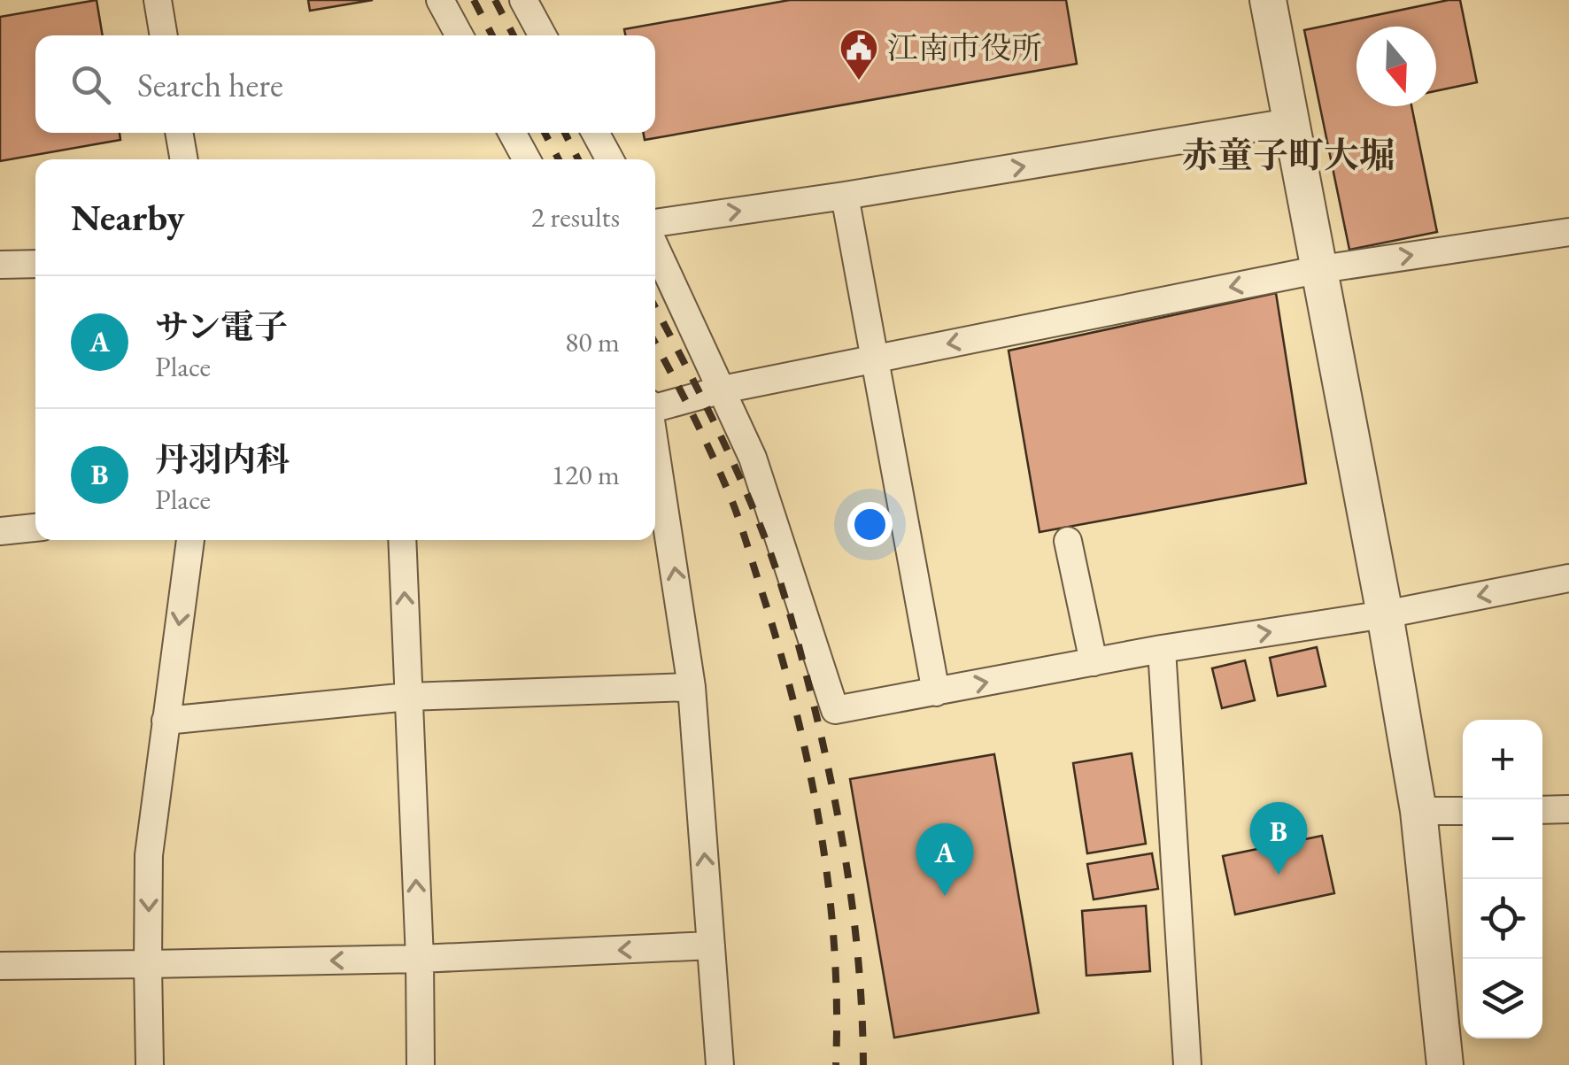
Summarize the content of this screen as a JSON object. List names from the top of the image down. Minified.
{"districts":["赤童子町大堀"],"places":{"public building":["江南市役所"]},"north":"bottom","page":{"search":"Search here","heading":["Nearby","2 results"],"list":[{"mark":"A","name":"サン電子","note":"Place","value":"80 m"},{"mark":"B","name":"丹羽内科","note":"Place","value":"120 m"}],"map_buttons":["+","−"],"pins":["B","A"]}}
